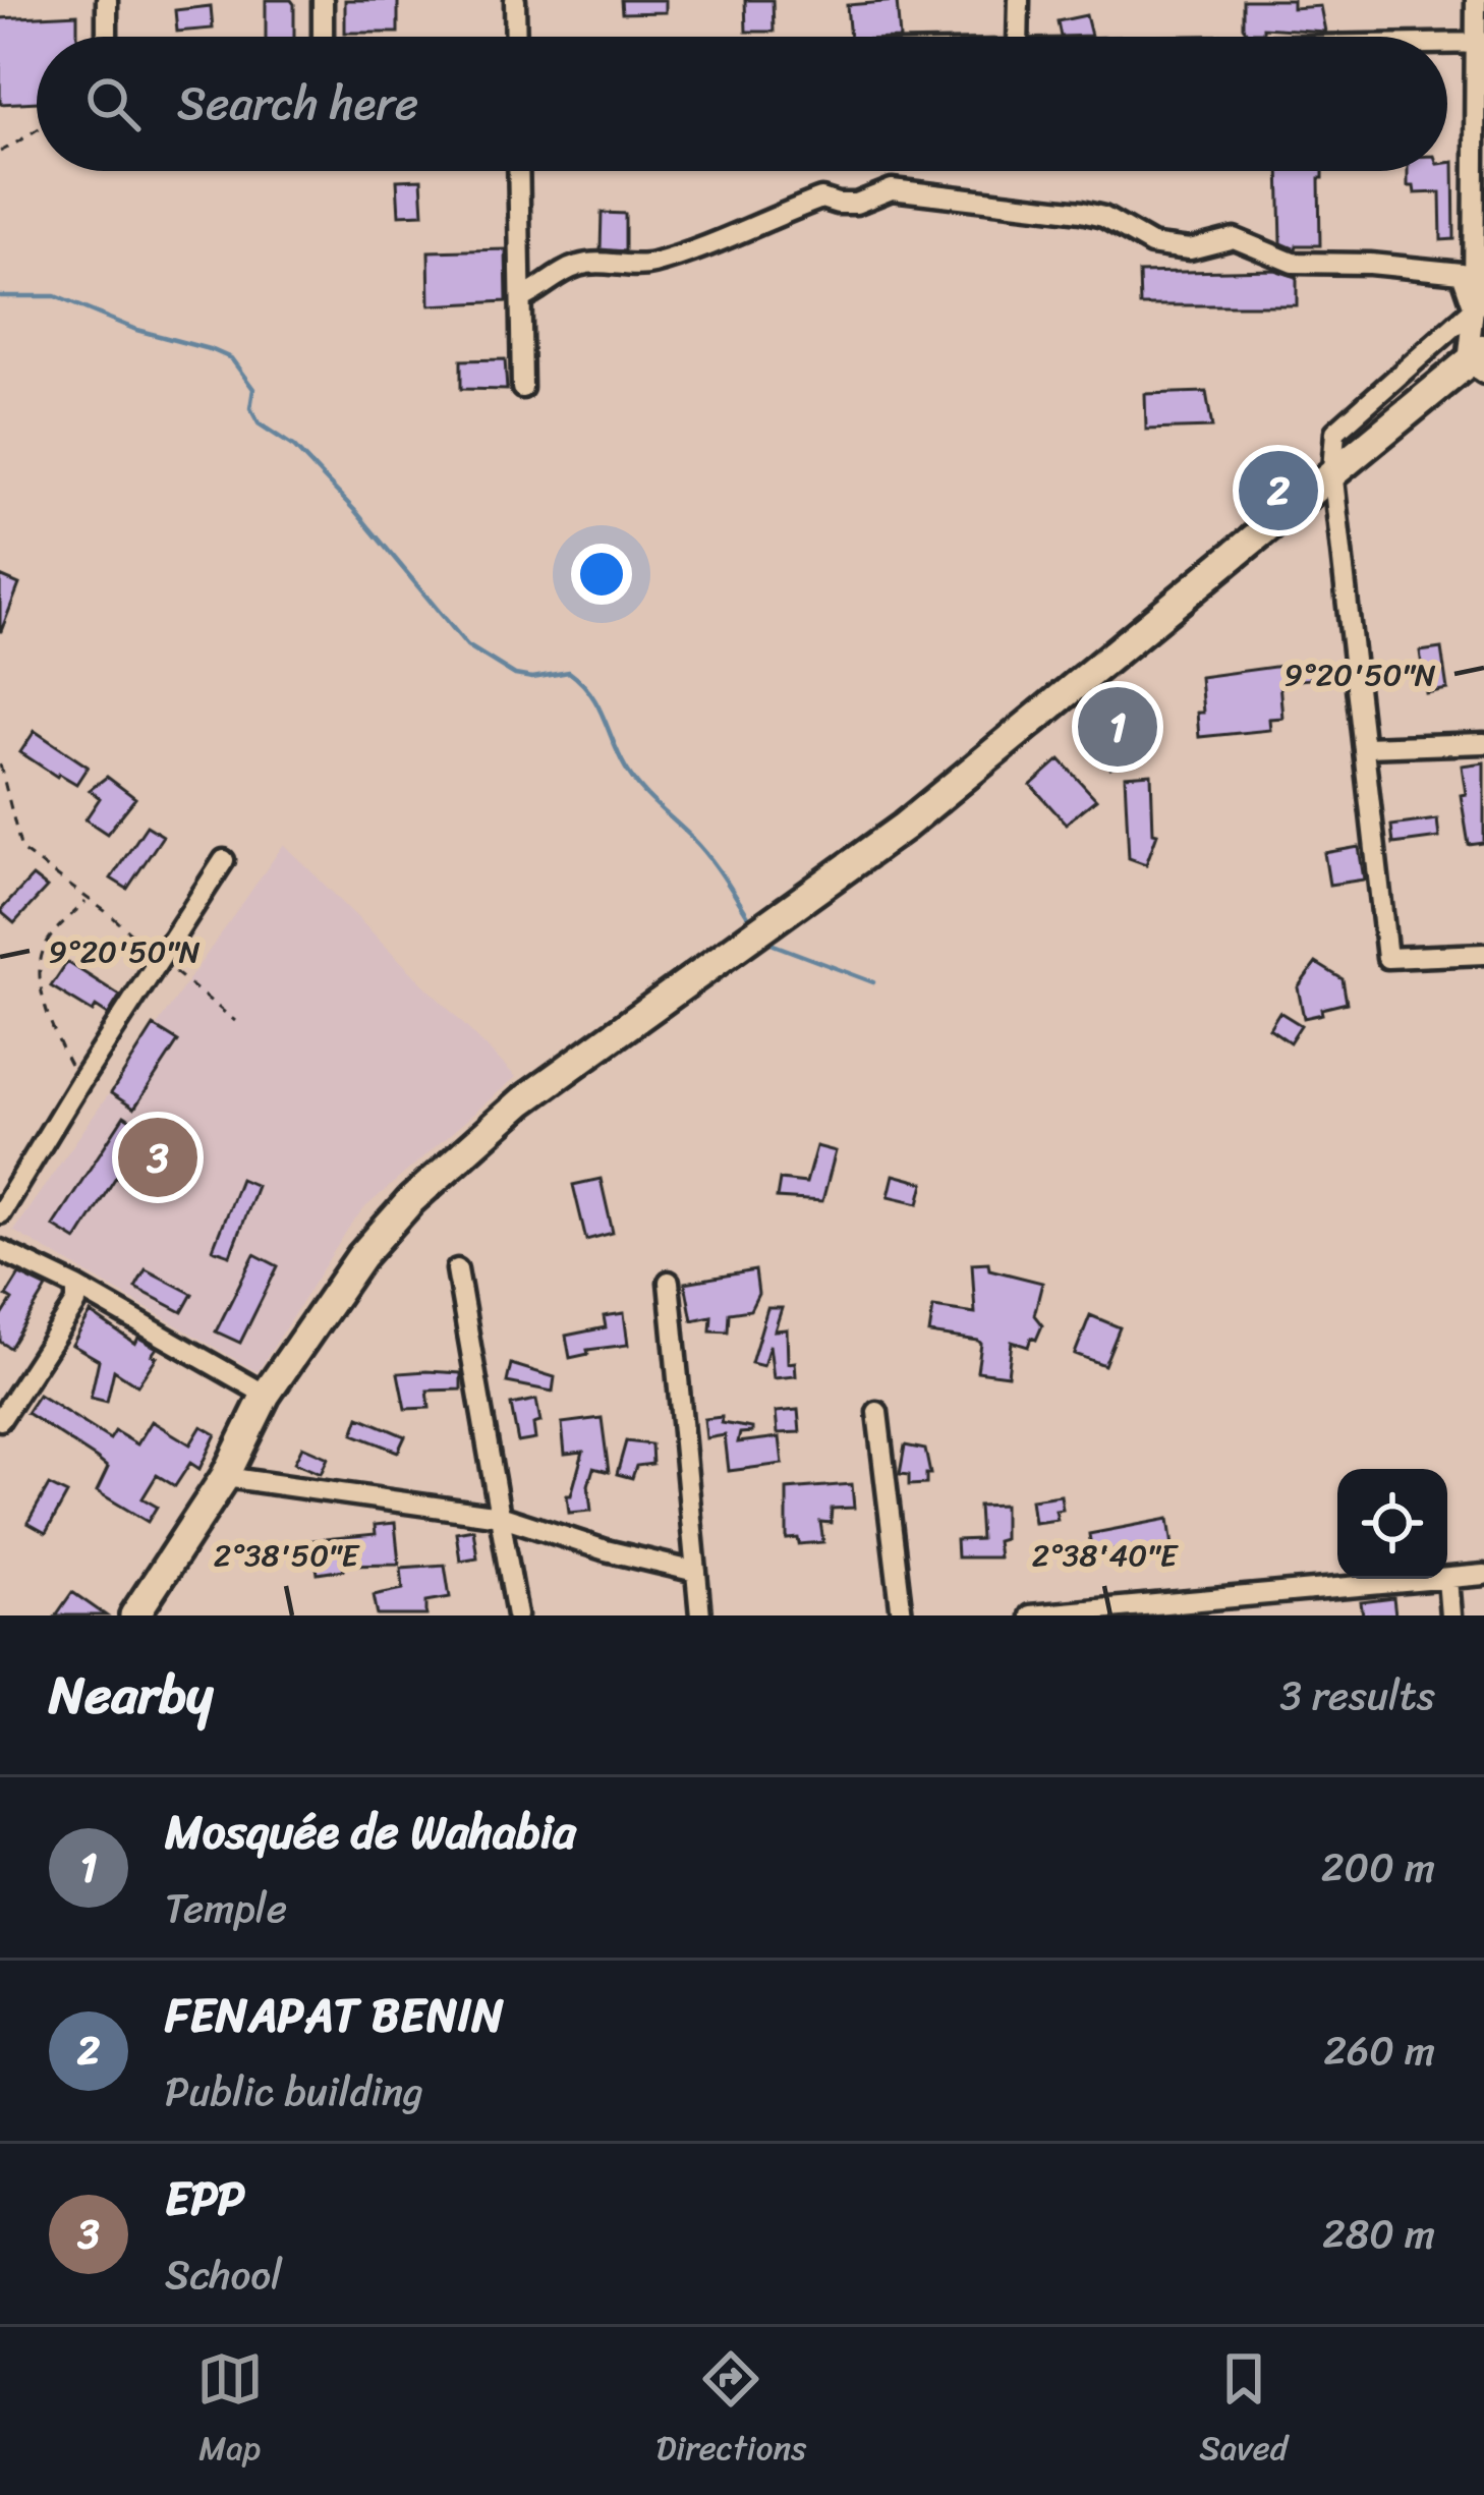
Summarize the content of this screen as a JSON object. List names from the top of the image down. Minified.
{"page":{"search":"Search here","pins":["2","1","3"],"heading":["Nearby","3 results"],"list":[{"mark":"1","name":"Mosquée de Wahabia","note":"Temple","value":"200 m"},{"mark":"2","name":"FENAPAT BENIN","note":"Public building","value":"260 m"},{"mark":"3","name":"EPP","note":"School","value":"280 m"}],"nav":["Map","Directions","Saved"]},"coordinates":["9°20'50\"N","2°38'50\"E","2°38'40\"E"]}
